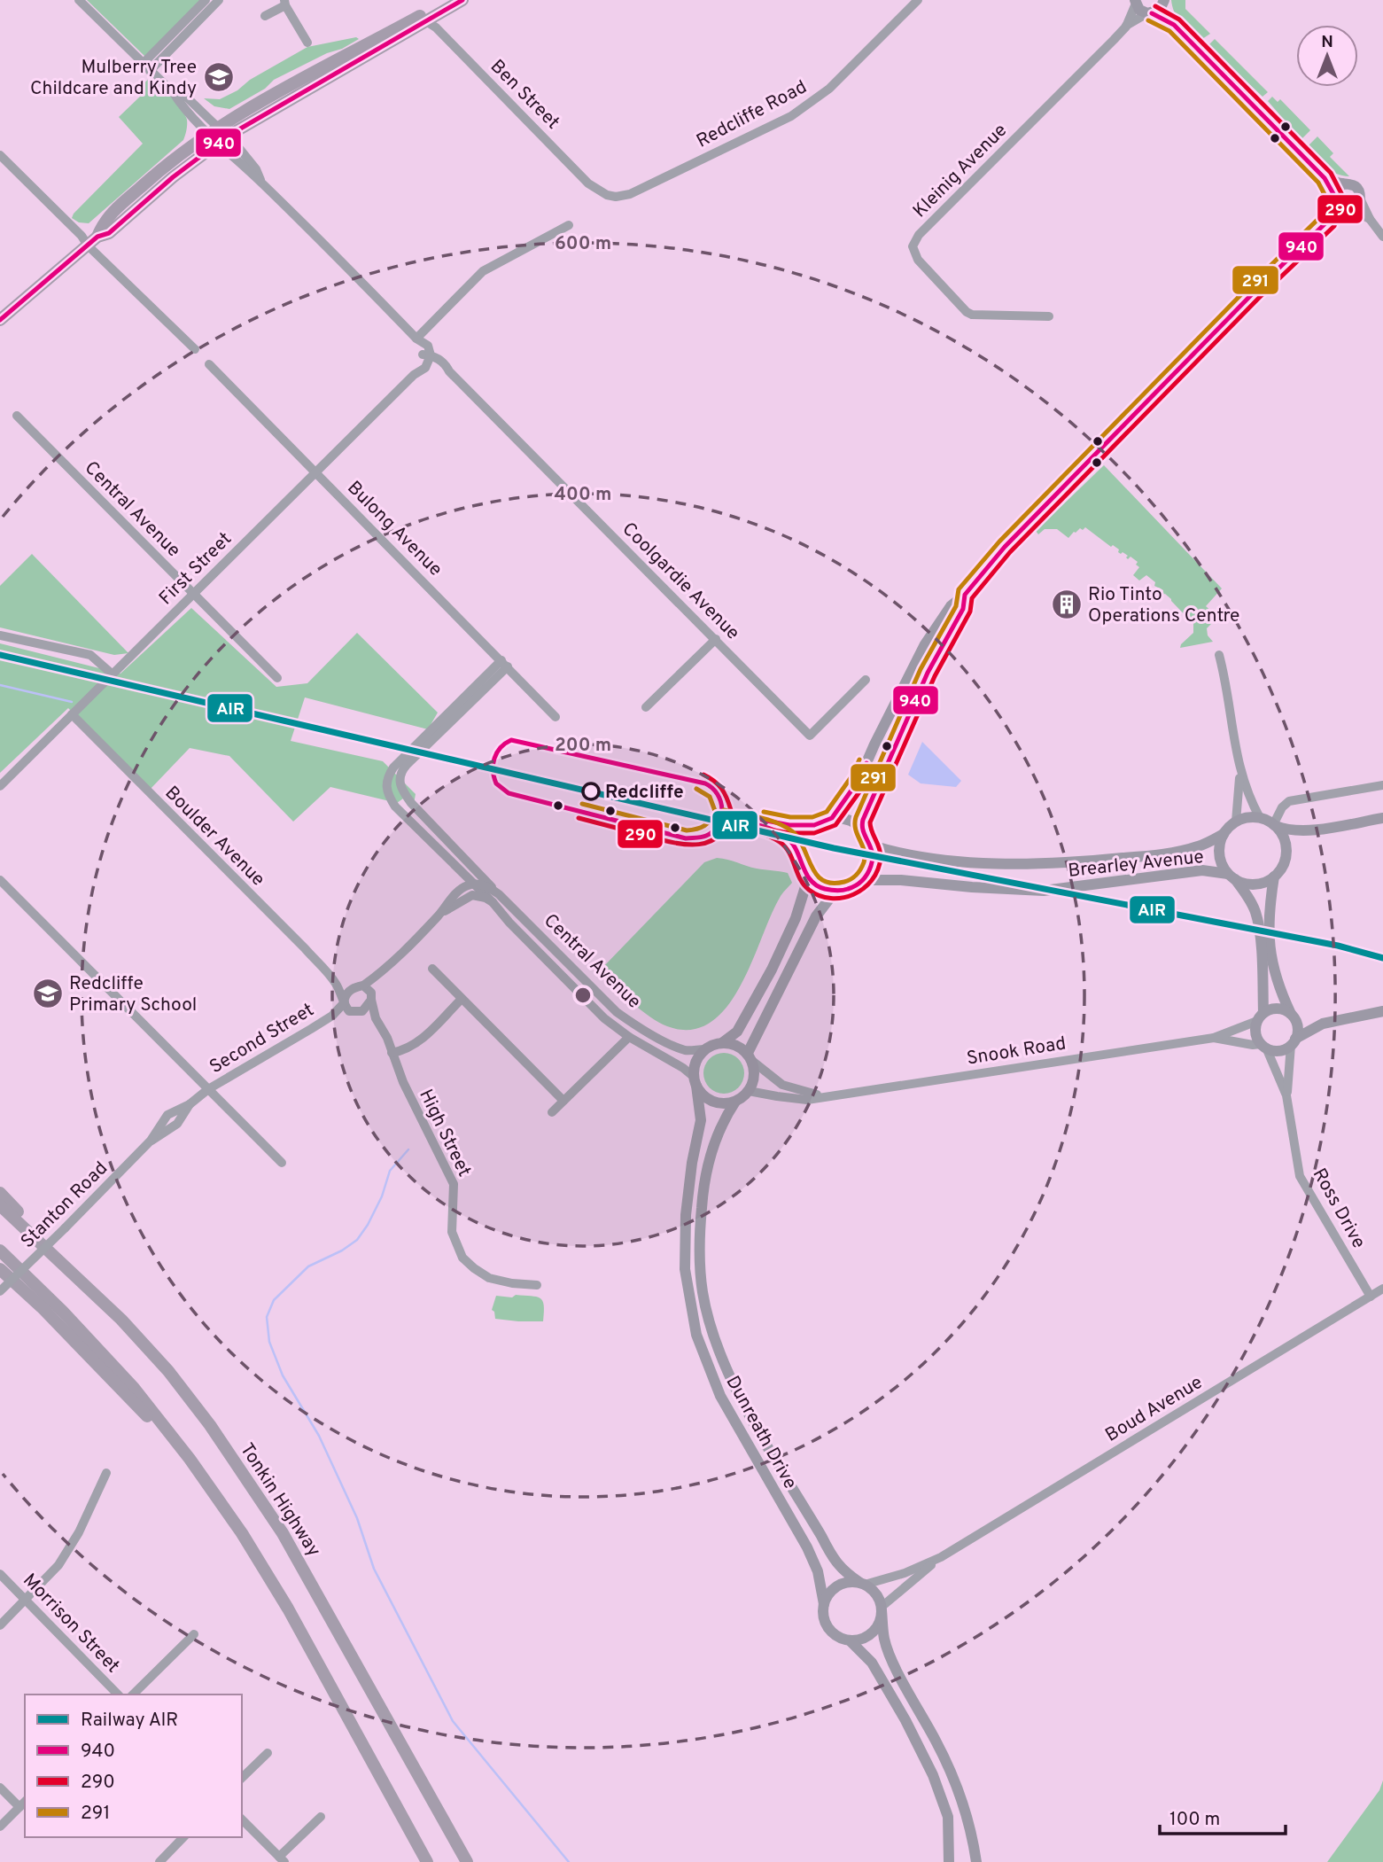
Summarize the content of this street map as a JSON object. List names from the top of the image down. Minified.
{"streets":{"highway":["Tonkin Highway"],"main road":["Brearley Avenue","Dunreath Drive"],"street":["Ben Street","Redcliffe Road","Kleinig Avenue","Central Avenue","Bulong Avenue","First Street","Coolgardie Avenue","Boulder Avenue","Second Street","Snook Road","High Street","Stanton Road","Ross Drive","Boud Avenue","Morrison Street"]},"crossings":[["Ben Street","Redcliffe Road"],["Central Avenue","Bulong Avenue"],["Central Avenue","First Street"],["Central Avenue","Snook Road"],["Central Avenue","Dunreath Drive"],["Bulong Avenue","First Street"],["First Street","Coolgardie Avenue"],["First Street","Boulder Avenue"],["Boulder Avenue","Second Street"],["Boulder Avenue","High Street"],["Second Street","High Street"],["Second Street","Stanton Road"],["Snook Road","Ross Drive"],["Snook Road","Dunreath Drive"],["Ross Drive","Boud Avenue"],["Boud Avenue","Dunreath Drive"]],"places":{"school or university":["Mulberry Tree Childcare and Kindy","Redcliffe Primary School"],"building":["Rio Tinto Operations Centre"],"other":["Redcliffe"]},"lines":["transit line 940","transit line 290","transit line 291","rail line AIR"],"legend":["Railway AIR","940","290","291"],"scale_bar":"100 m","north":"top","rings":["600 m","400 m","200 m"]}
